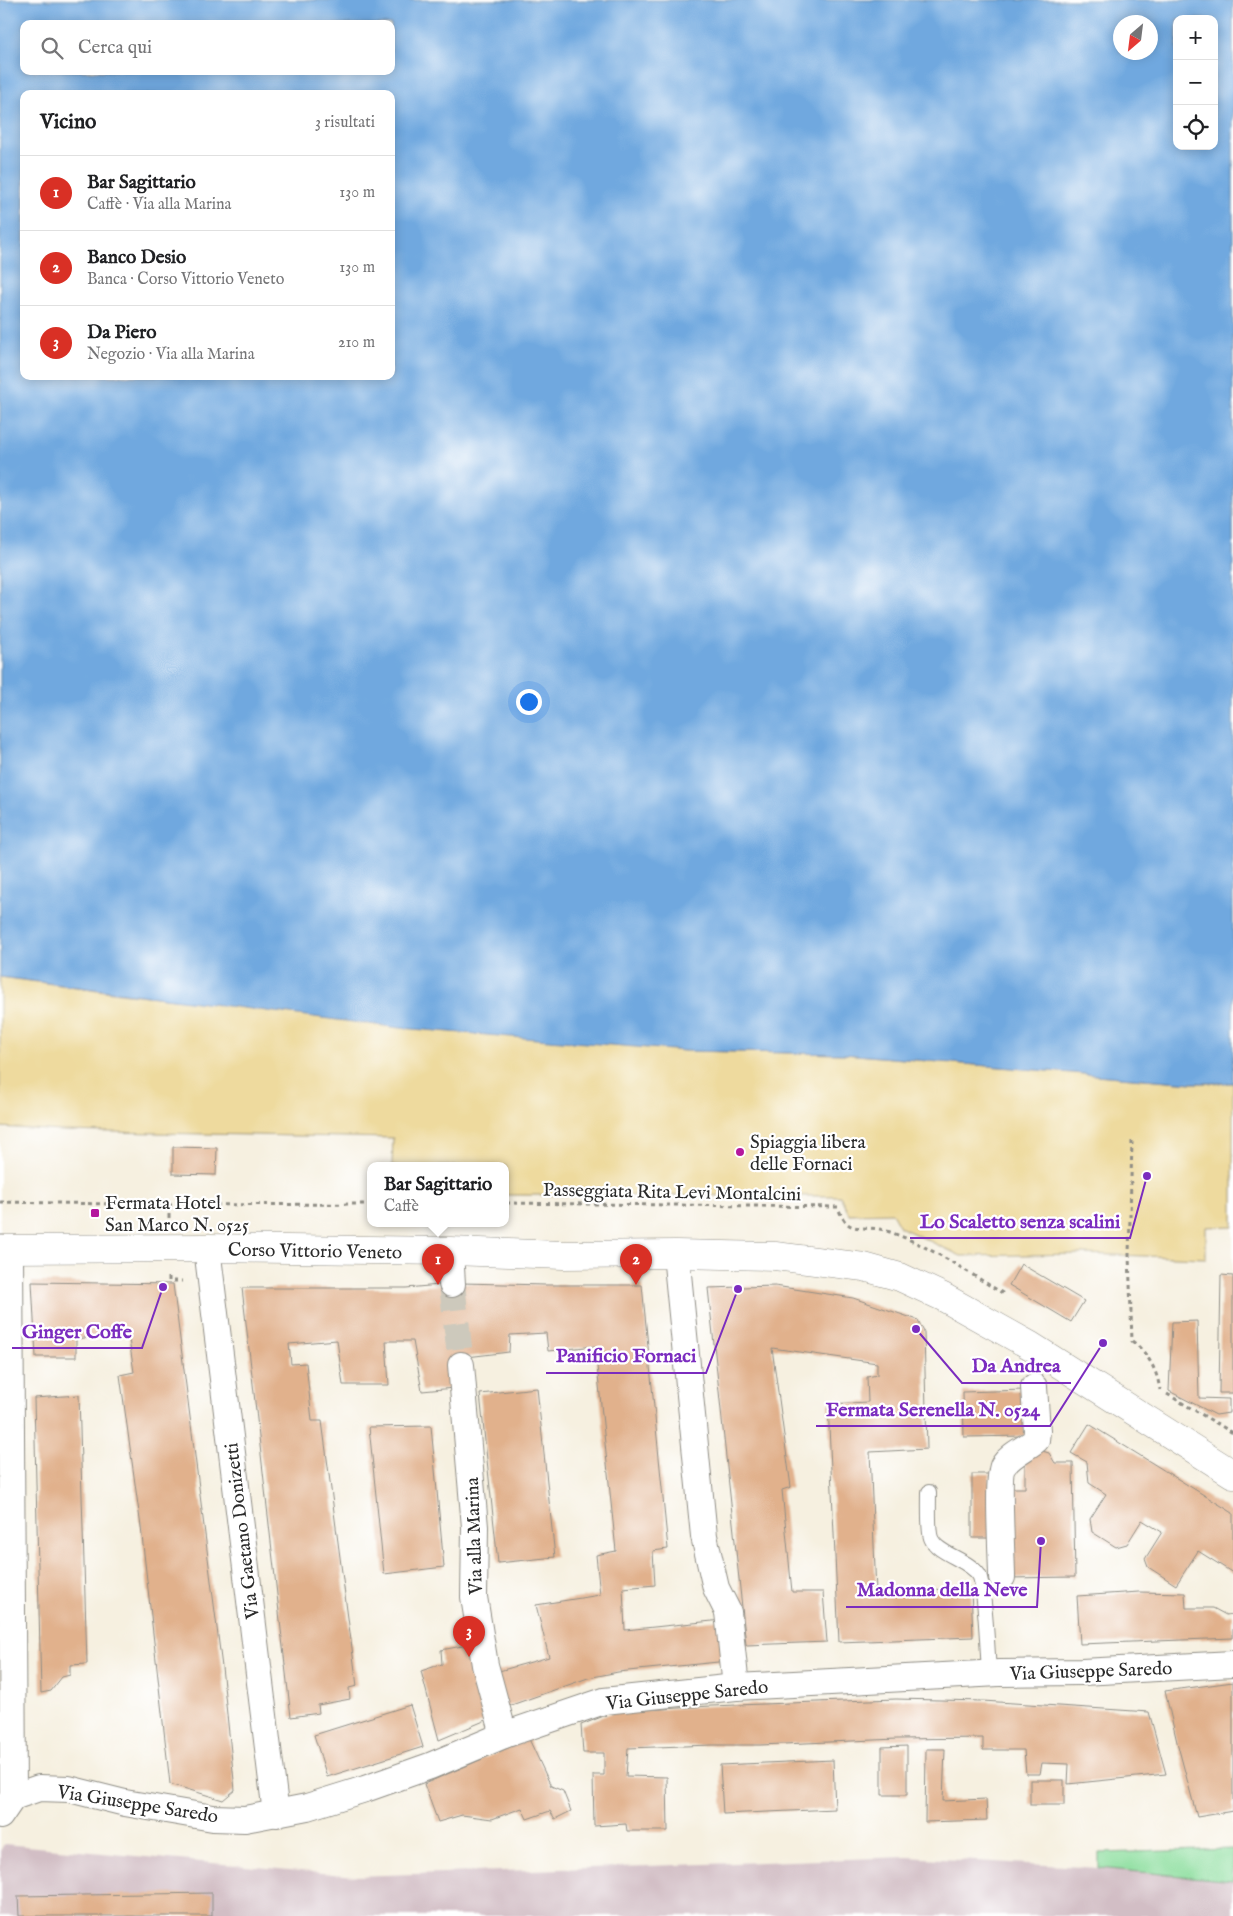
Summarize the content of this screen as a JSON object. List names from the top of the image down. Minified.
{"streets":{"main road":["Corso Vittorio Veneto"],"street":["Via Gaetano Donizetti","Via alla Marina","Via Giuseppe Saredo"],"path":["Passeggiata Rita Levi Montalcini"]},"crossings":[["Corso Vittorio Veneto","Via Gaetano Donizetti"],["Via Gaetano Donizetti","Via Giuseppe Saredo"],["Via alla Marina","Via Giuseppe Saredo"]],"places":{"other":["Spiaggia libera delle Fornaci","Lo Scaletto senza scalini","Ginger Coffe","Panificio Fornaci","Da Andrea","Fermata Serenella N. 0524","Madonna della Neve"],"transit":["Fermata Hotel San Marco N. 0525"]},"north":"bottom left","page":{"map_buttons":["+","−"],"search":"Cerca qui","heading":["Vicino","3 risultati"],"list":[{"mark":"1","name":"Bar Sagittario","note":"Caffè · Via alla Marina","value":"130 m"},{"mark":"2","name":"Banco Desio","note":"Banca · Corso Vittorio Veneto","value":"130 m"},{"mark":"3","name":"Da Piero","note":"Negozio · Via alla Marina","value":"210 m"}],"popup":["Bar Sagittario","Caffè"],"pins":["1","2","3"]}}
